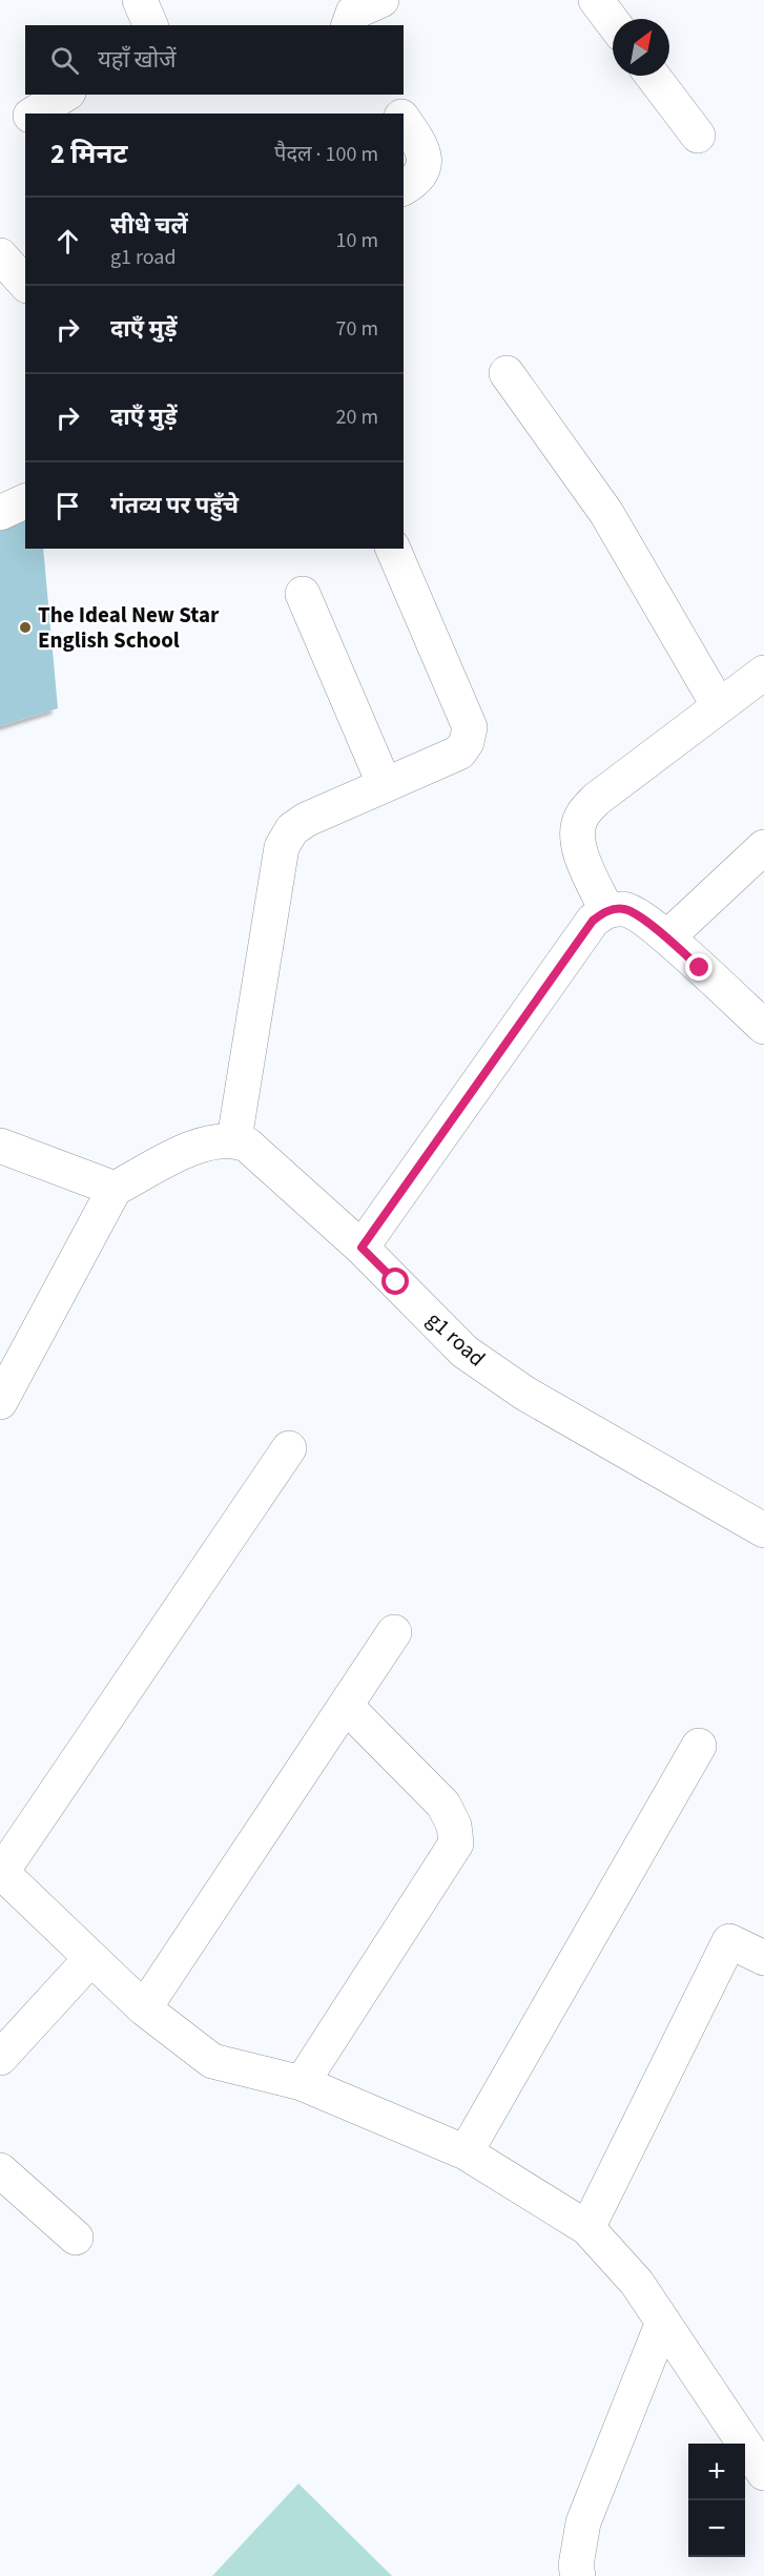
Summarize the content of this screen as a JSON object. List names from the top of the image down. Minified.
{"streets":{"street":["g1 road"]},"places":["The Ideal New Star English School"],"north":"top right","page":{"search":"यहाँ खोजें","heading":["2 मिनट","पैदल · 100 m"],"list":[["सीधे चलें","g1 road","10 m"],["दाएँ मुड़ें","70 m"],["दाएँ मुड़ें","20 m"],"गंतव्य पर पहुँचे"],"map_buttons":["+","−"]}}
